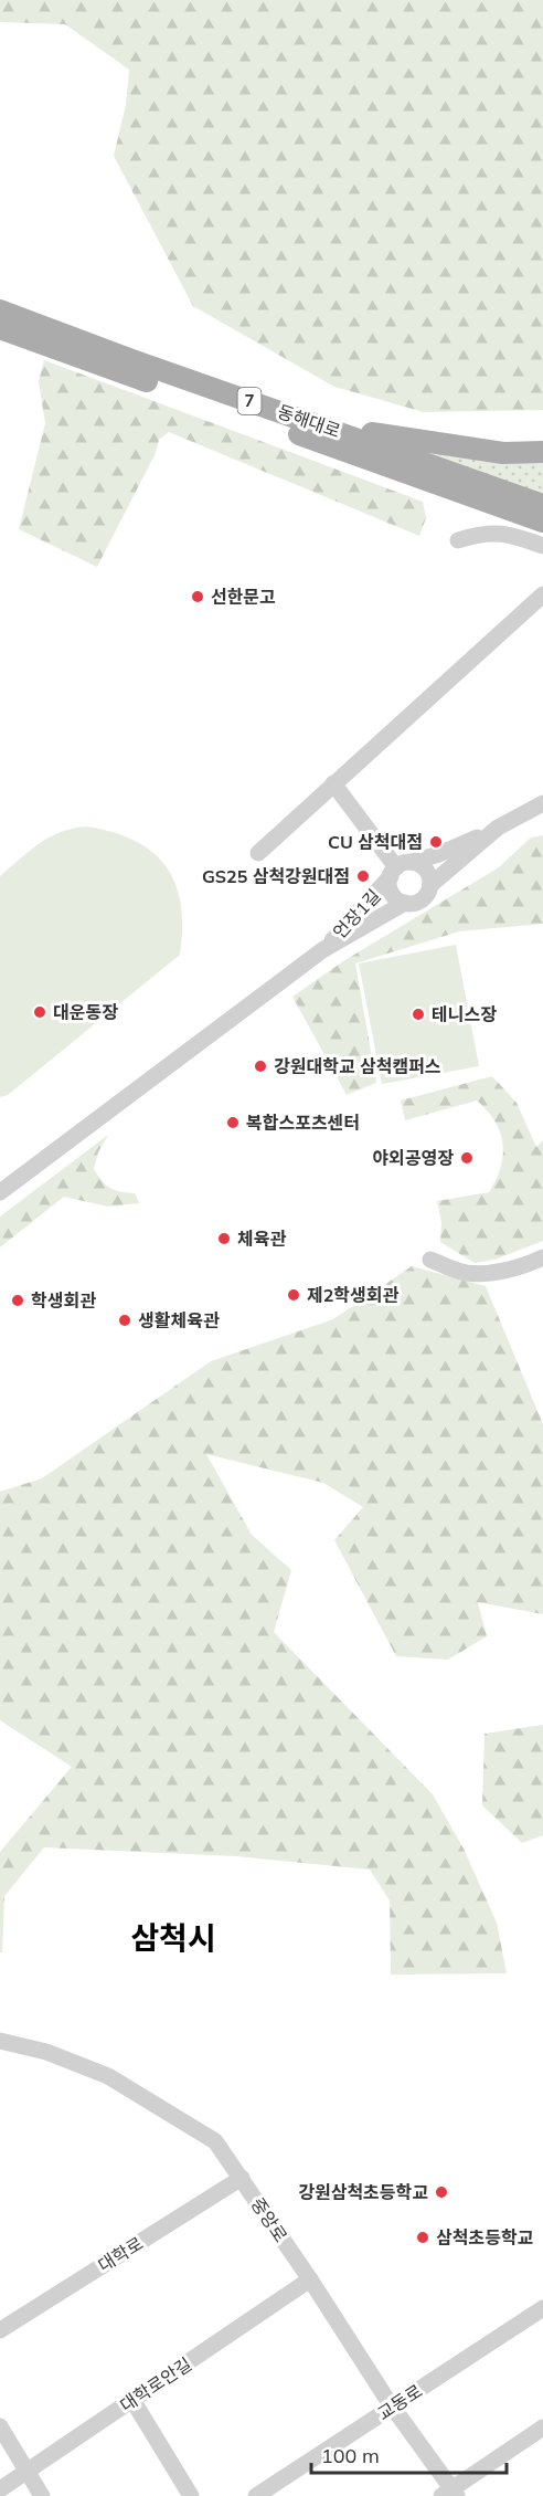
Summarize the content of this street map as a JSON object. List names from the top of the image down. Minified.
{"streets":{"main road":["7","동해대로"],"street":["언장1길","중앙로","대학로","대학로안길","교동로"]},"crossings":[["중앙로","대학로"],["중앙로","대학로안길"],["중앙로","교동로"]],"districts":["삼척시"],"places":["선한문고","CU 삼척대점","GS25 삼척강원대점","대운동장","테니스장","강원대학교 삼척캠퍼스","복합스포츠센터","야외공영장","체육관","제2학생회관","학생회관","생활체육관","강원삼척초등학교","삼척초등학교"],"scale_bar":"100 m"}
